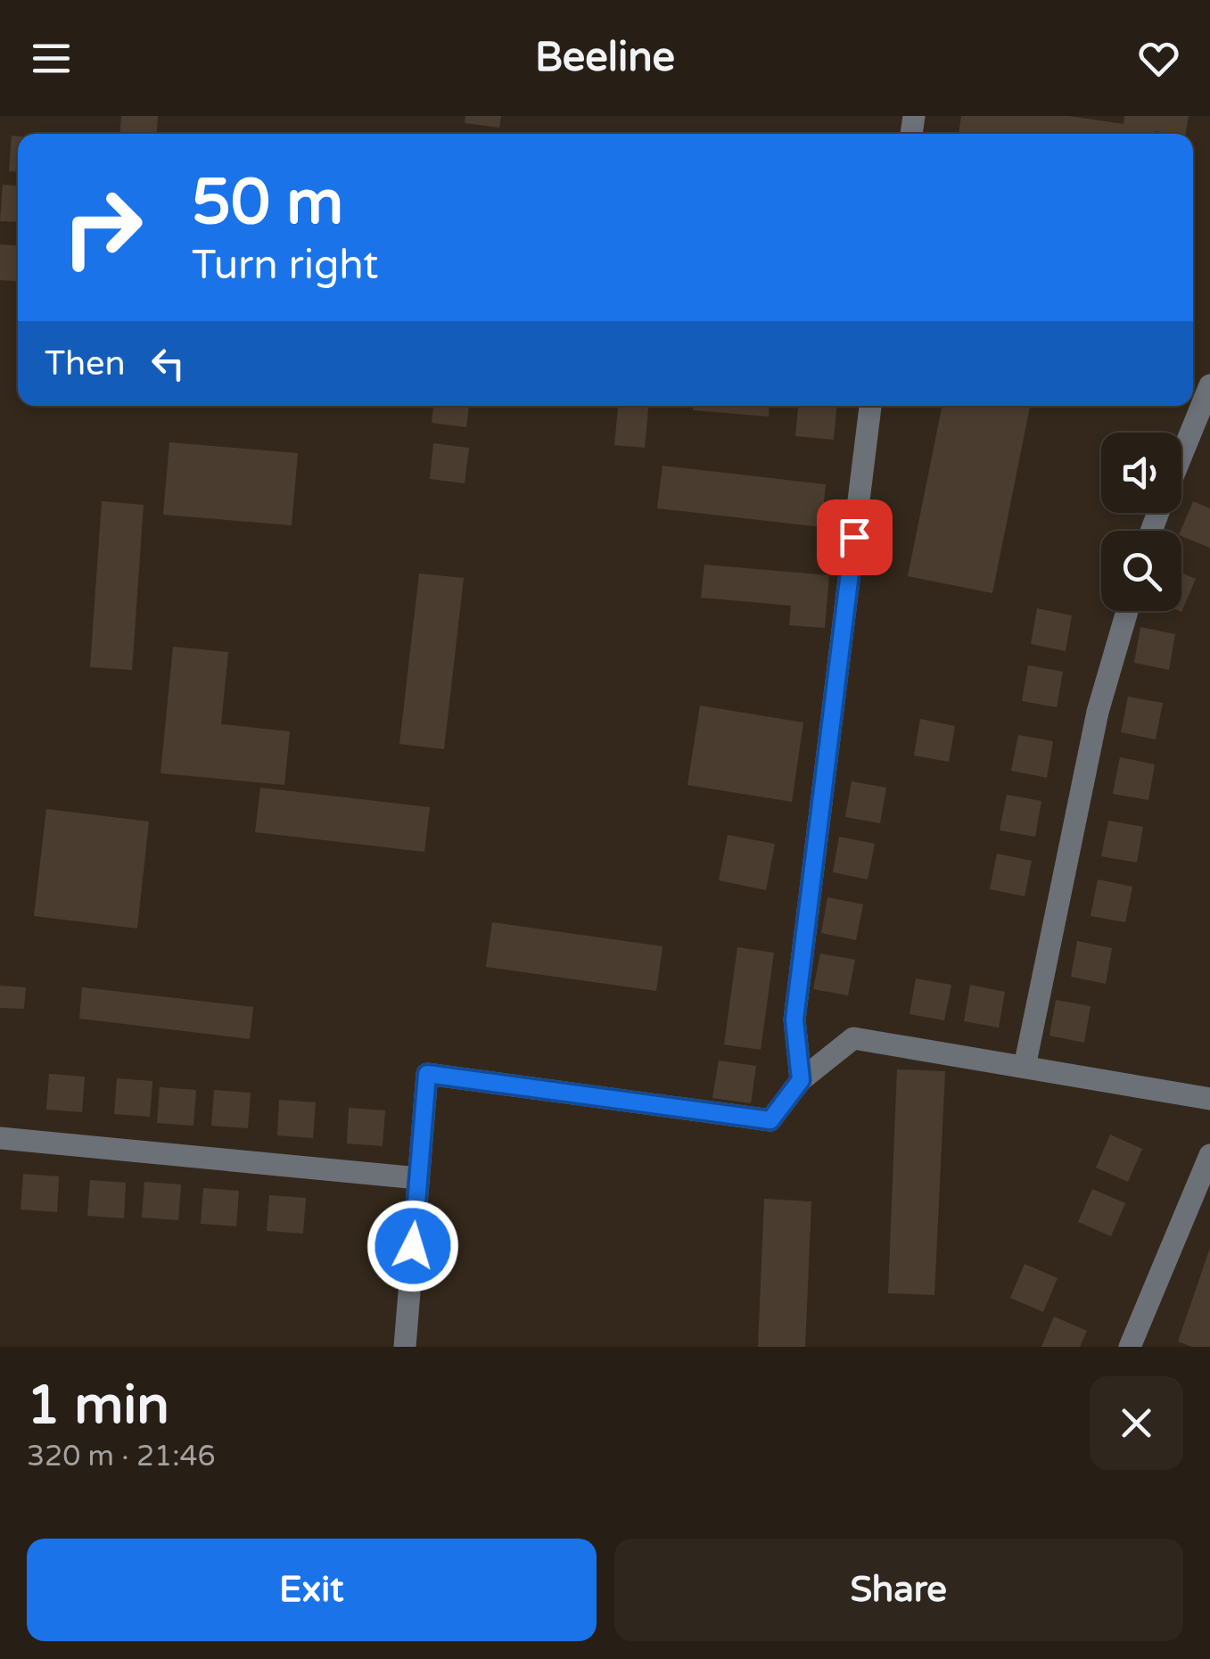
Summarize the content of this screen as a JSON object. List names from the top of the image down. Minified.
{"page":{"header":"Beeline","turn":["50 m","Turn right"],"then":"Then","heading":["1 min","320 m · 21:46"],"buttons":["Exit","Share"]}}
